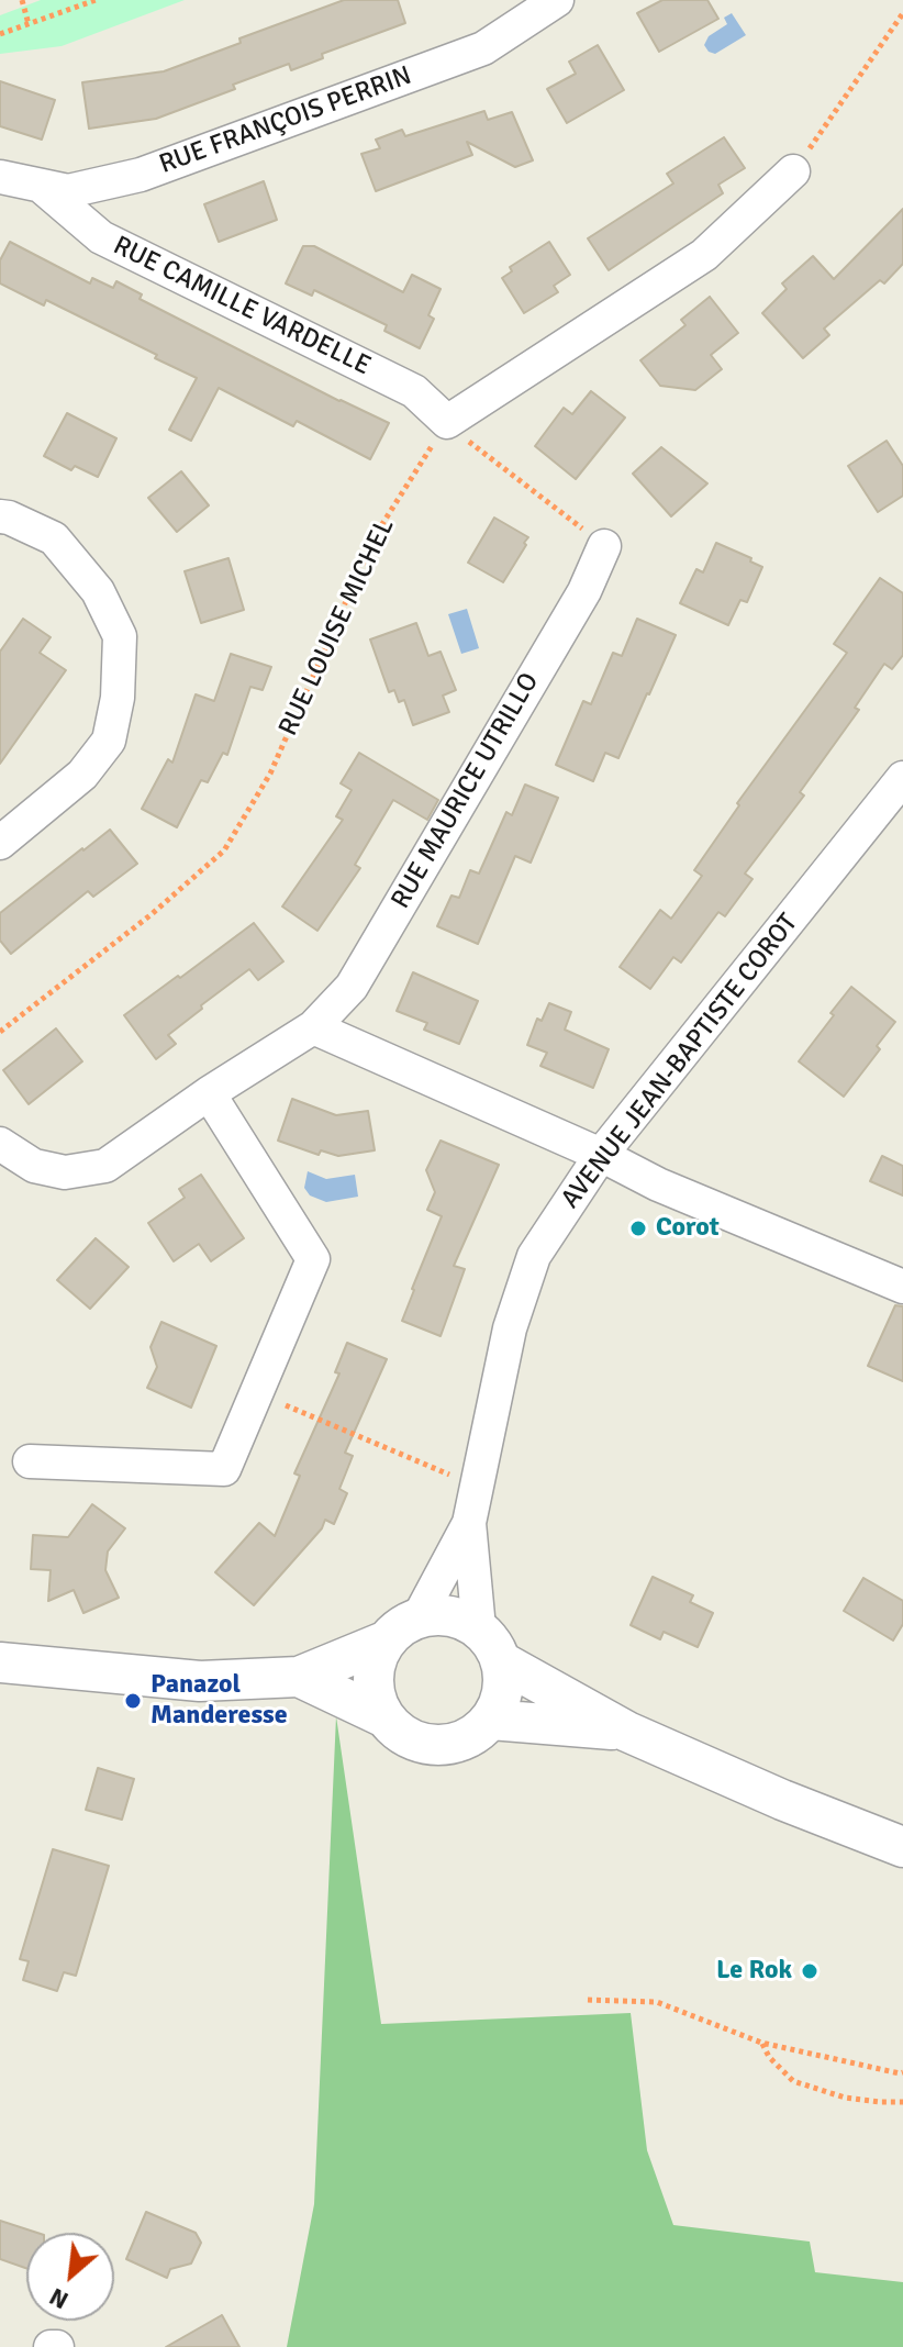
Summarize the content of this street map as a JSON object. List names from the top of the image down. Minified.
{"streets":{"street":["RUE FRANÇOIS PERRIN","RUE CAMILLE VARDELLE","RUE MAURICE UTRILLO","AVENUE JEAN-BAPTISTE COROT"],"path":["RUE LOUISE MICHEL"]},"crossings":[["RUE FRANÇOIS PERRIN","RUE CAMILLE VARDELLE"],["RUE CAMILLE VARDELLE","RUE LOUISE MICHEL"]],"places":["Corot","Panazol Manderesse","Le Rok"],"north":"bottom left"}
